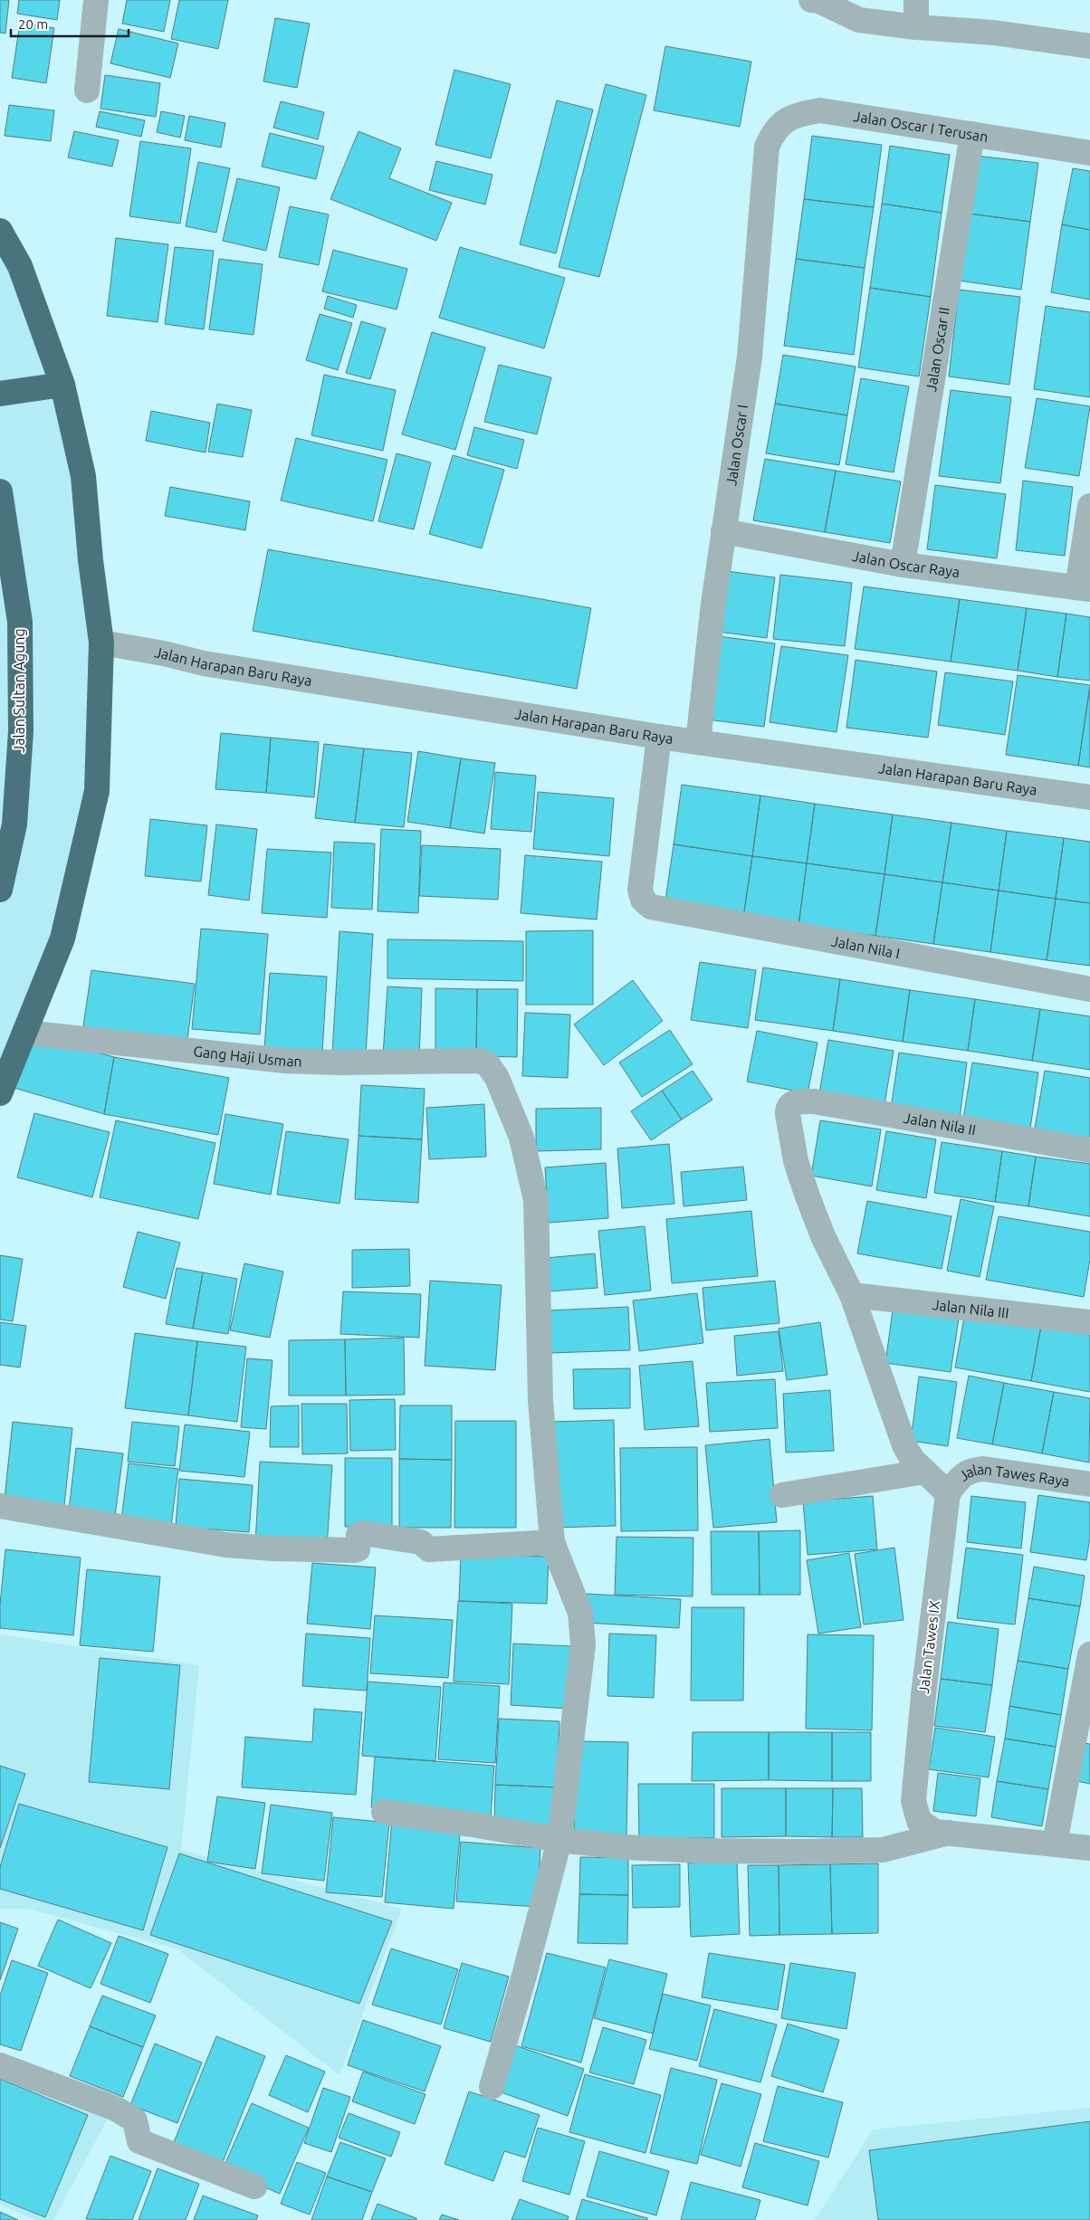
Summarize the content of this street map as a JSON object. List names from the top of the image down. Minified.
{"streets":{"highway":["Jalan Sultan Agung"],"street":["Jalan Oscar I Terusan","Jalan Oscar II","Jalan Oscar I","Jalan Oscar Raya","Jalan Harapan Baru Raya","Jalan Nila I","Gang Haji Usman","Jalan Nila II","Jalan Nila III","Jalan Tawes Raya","Jalan Tawes IX"]},"crossings":[["Jalan Oscar I Terusan","Jalan Oscar II"],["Jalan Oscar I Terusan","Jalan Oscar I"],["Jalan Oscar II","Jalan Oscar Raya"],["Jalan Oscar I","Jalan Oscar Raya"],["Jalan Oscar I","Jalan Harapan Baru Raya"],["Jalan Harapan Baru Raya","Jalan Nila I"],["Jalan Nila II","Jalan Nila III"],["Jalan Tawes Raya","Jalan Tawes IX"]],"scale_bar":"20 m"}
